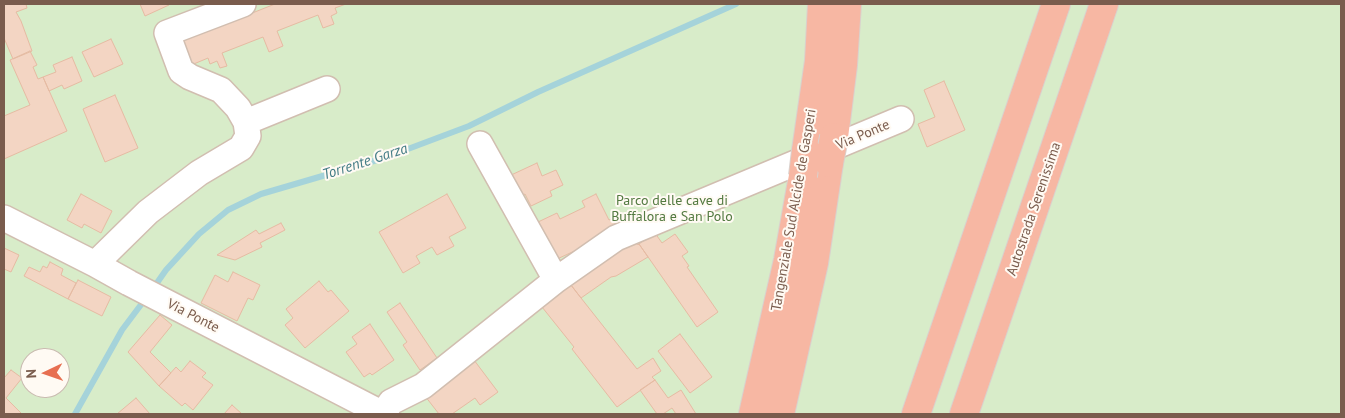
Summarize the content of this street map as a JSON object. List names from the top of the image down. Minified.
{"streets":{"highway":["Autostrada Serenissima","Tangenziale Sud Alcide de Gasperi"],"street":["Via Ponte"]},"water":["Torrente Garza"],"parks":["Parco delle cave di Buffalora e San Polo"],"north":"left"}
